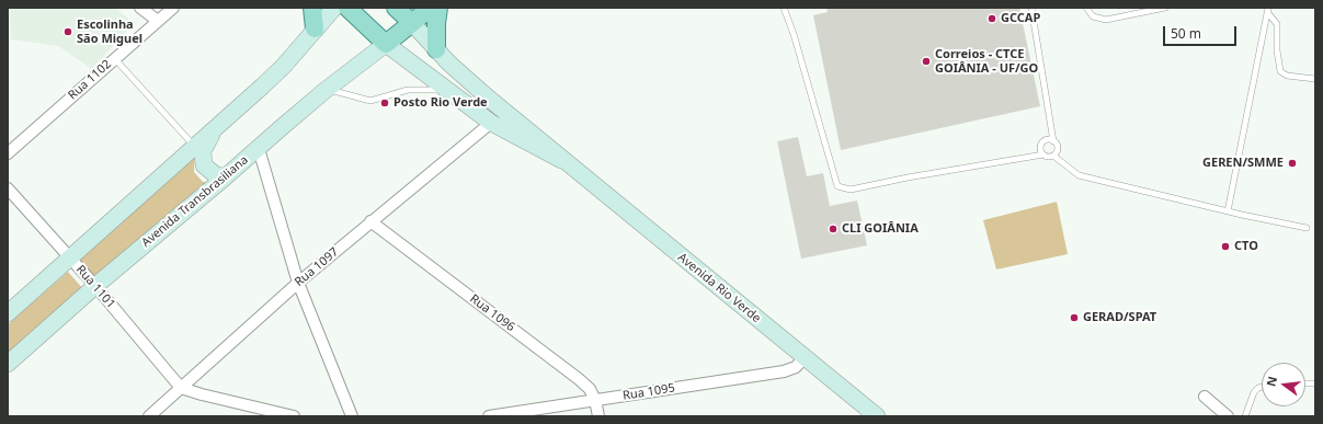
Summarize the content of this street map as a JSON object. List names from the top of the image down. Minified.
{"streets":{"main road":["Avenida Transbrasiliana","Avenida Rio Verde"],"street":["Rua 1102","Rua 1097","Rua 1101","Rua 1096","Rua 1095"]},"crossings":[["Avenida Transbrasiliana","Rua 1101"],["Avenida Transbrasiliana","Avenida Rio Verde"],["Rua 1097","Rua 1101"],["Rua 1097","Avenida Rio Verde"],["Rua 1097","Rua 1096"],["Avenida Rio Verde","Rua 1095"],["Rua 1096","Rua 1095"]],"places":["GCCAP","Escolinha São Miguel","Correios - CTCE GOIÂNIA - UF/GO","Posto Rio Verde","GEREN/SMME","CLI GOIÂNIA","CTO","GERAD/SPAT"],"scale_bar":"50 m","north":"left"}
